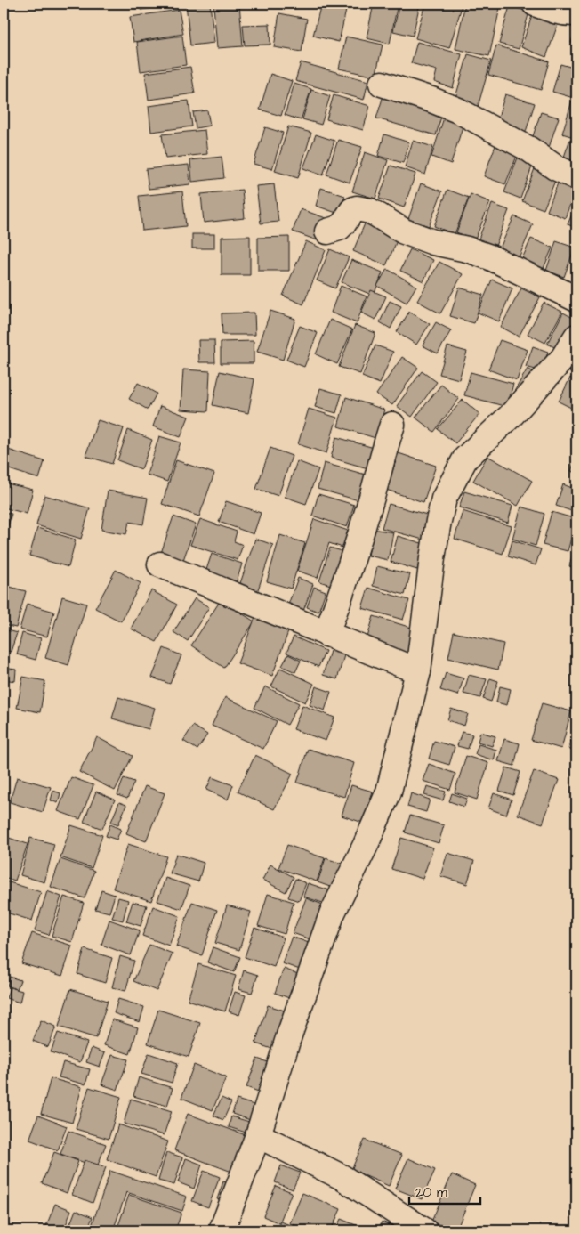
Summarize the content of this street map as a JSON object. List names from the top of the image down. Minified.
{"scale_bar":"20 m"}
